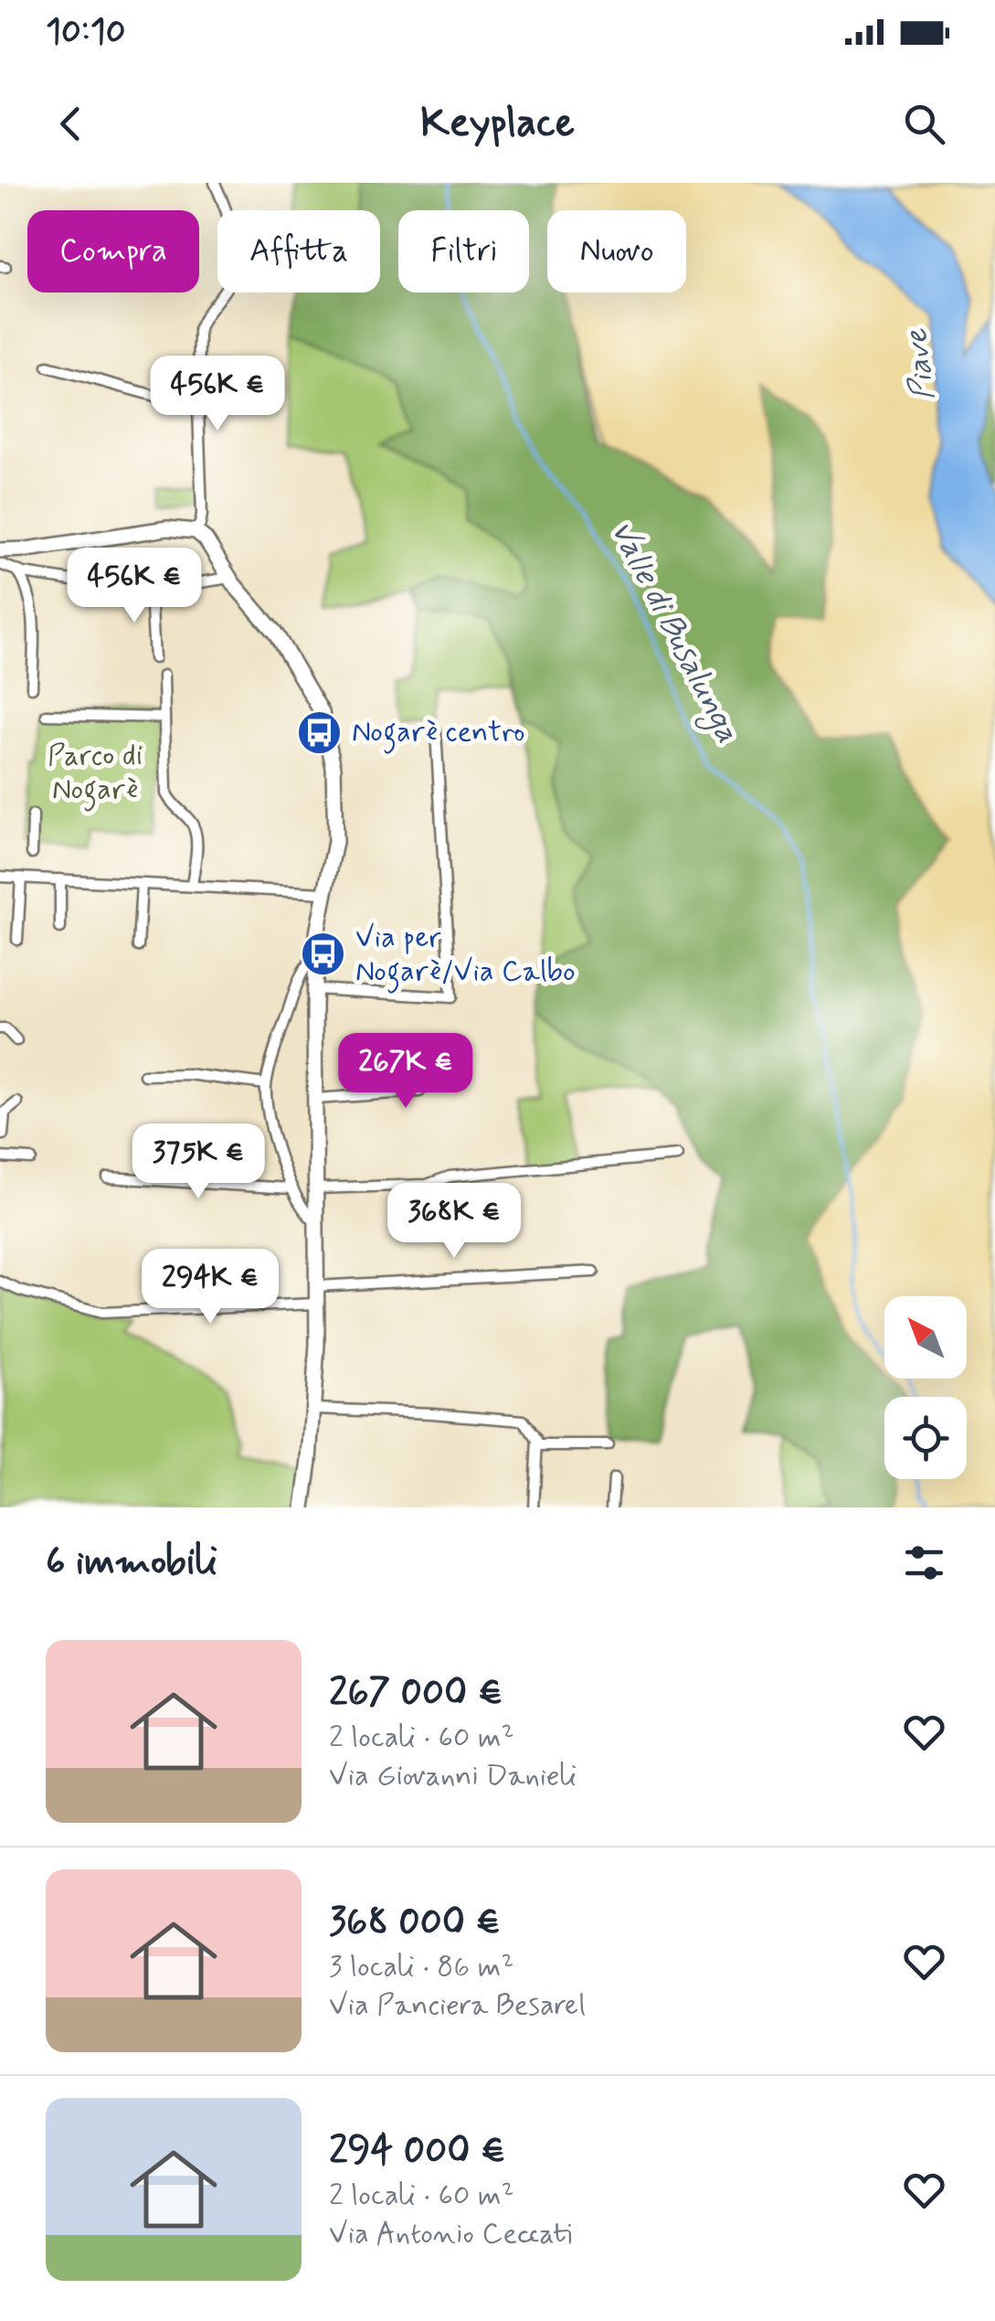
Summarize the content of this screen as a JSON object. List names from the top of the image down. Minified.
{"water":["Piave","Valle di Busalunga"],"parks":["Parco di Nogarè"],"places":{"bus stop":["Nogarè centro","Via per Nogarè/Via Calbo"]},"north":"top left","page":{"status":"10:10","header":"Keyplace","chip":["Compra","Affitta","Filtri","Nuovo"],"price":["456K €","456K €","267K €","375K €","368K €","294K €"],"heading":"6 immobili","list":[{"name":"267 000 €","note":"2 locali · 60 m² · Via Giovanni Danieli"},{"name":"368 000 €","note":"3 locali · 86 m² · Via Panciera Besarel"},{"name":"294 000 €","note":"2 locali · 60 m² · Via Antonio Ceccati"}]}}
